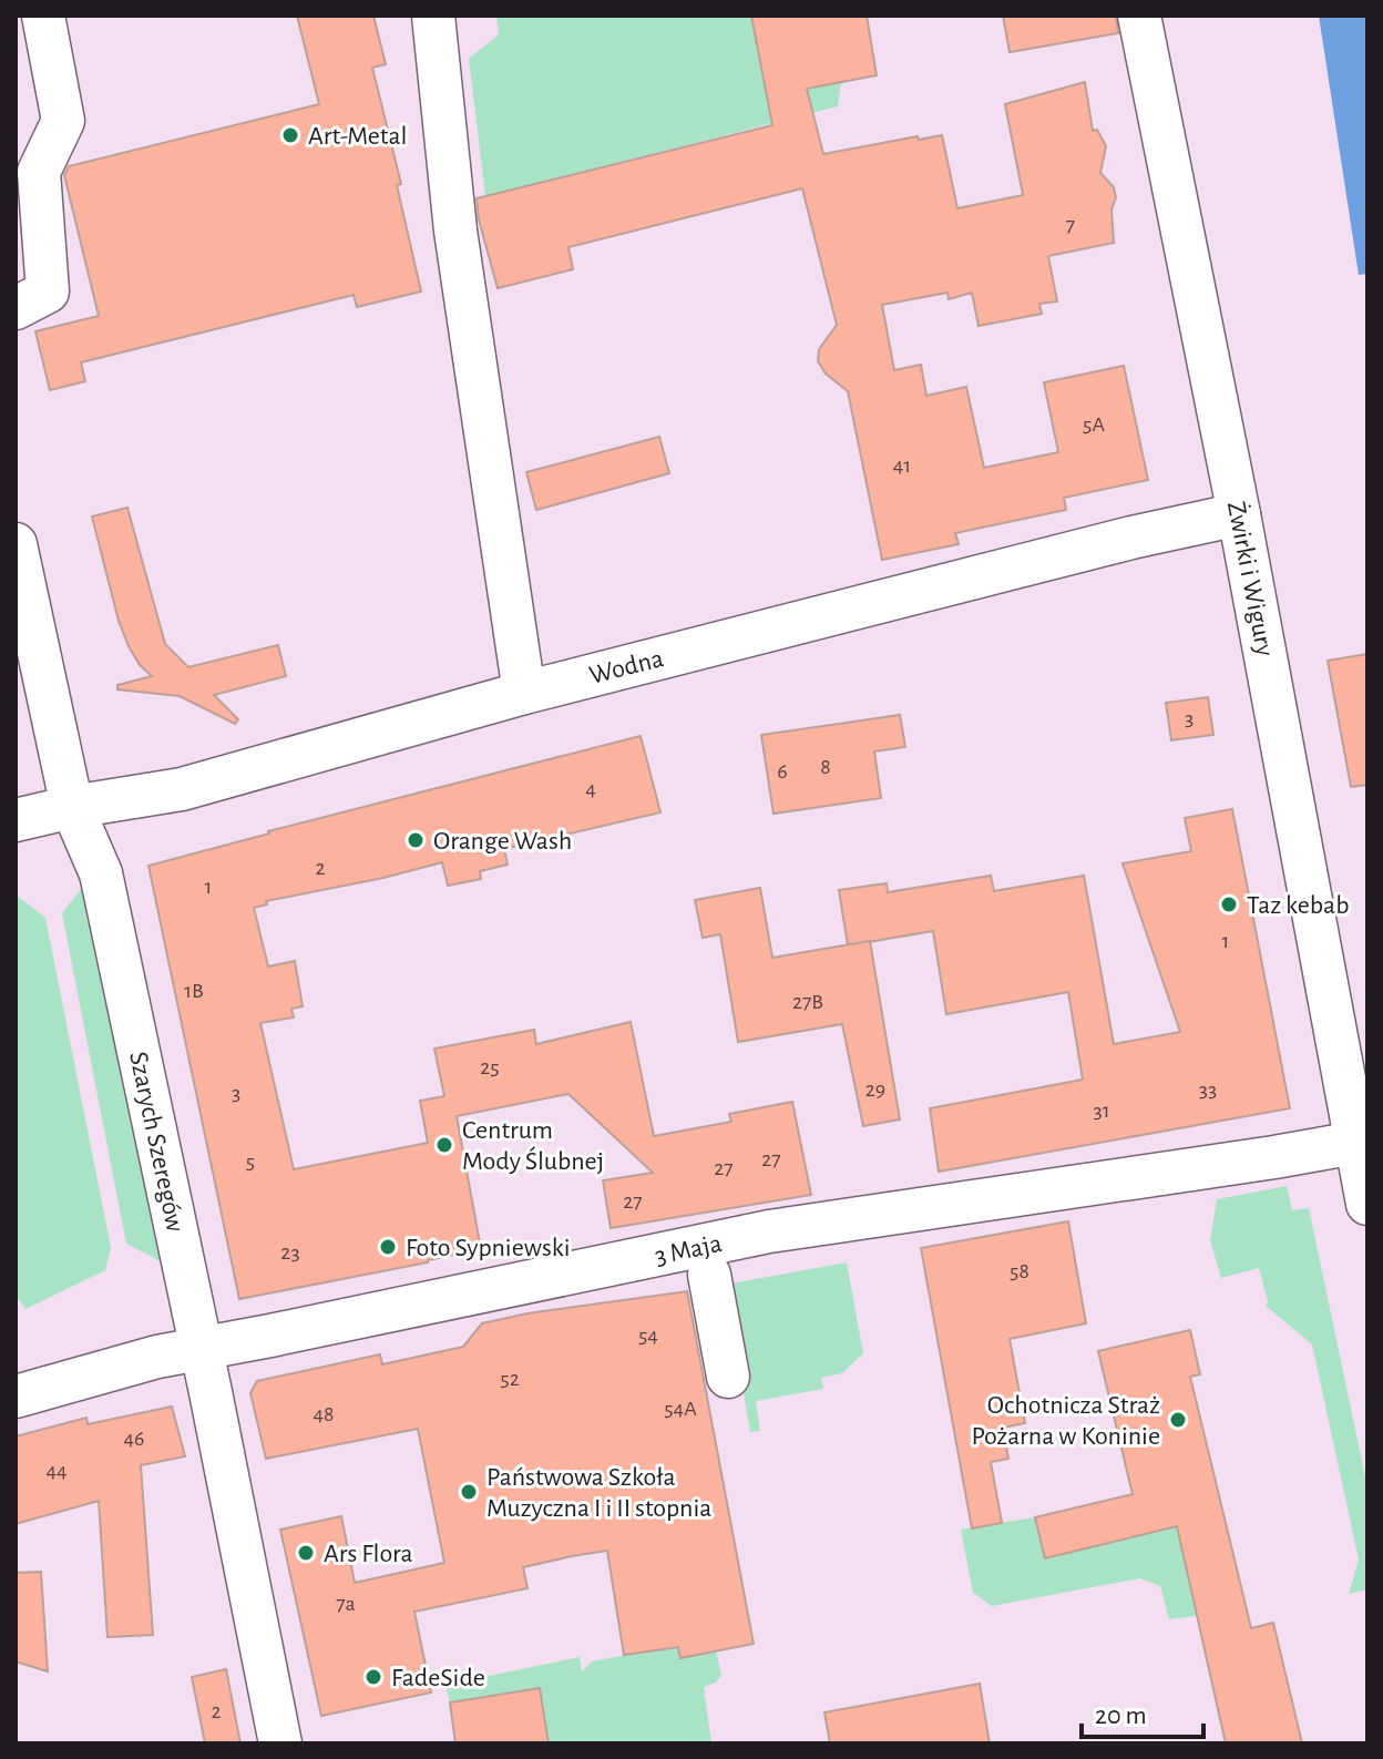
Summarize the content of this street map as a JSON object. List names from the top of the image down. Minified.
{"streets":{"street":["Żwirki i Wigury","Wodna","Szarych Szeregów","3 Maja"]},"crossings":[["Żwirki i Wigury","Wodna"],["Żwirki i Wigury","3 Maja"],["Wodna","Szarych Szeregów"],["Szarych Szeregów","3 Maja"]],"places":["Art-Metal","Orange Wash","Taz kebab","Centrum Mody Ślubnej","Foto Sypniewski","Ochotnicza Straż Pożarna w Koninie","Państwowa Szkoła Muzyczna I i II stopnia","Ars Flora","FadeSide"],"house_numbers":["7","5A","41","3","8","6","4","2","1","1","1B","27B","25","29","33","3","31","27","5","27","27","23","58","54","52","54A","48","46","44","7a","2"],"scale_bar":"20 m"}
